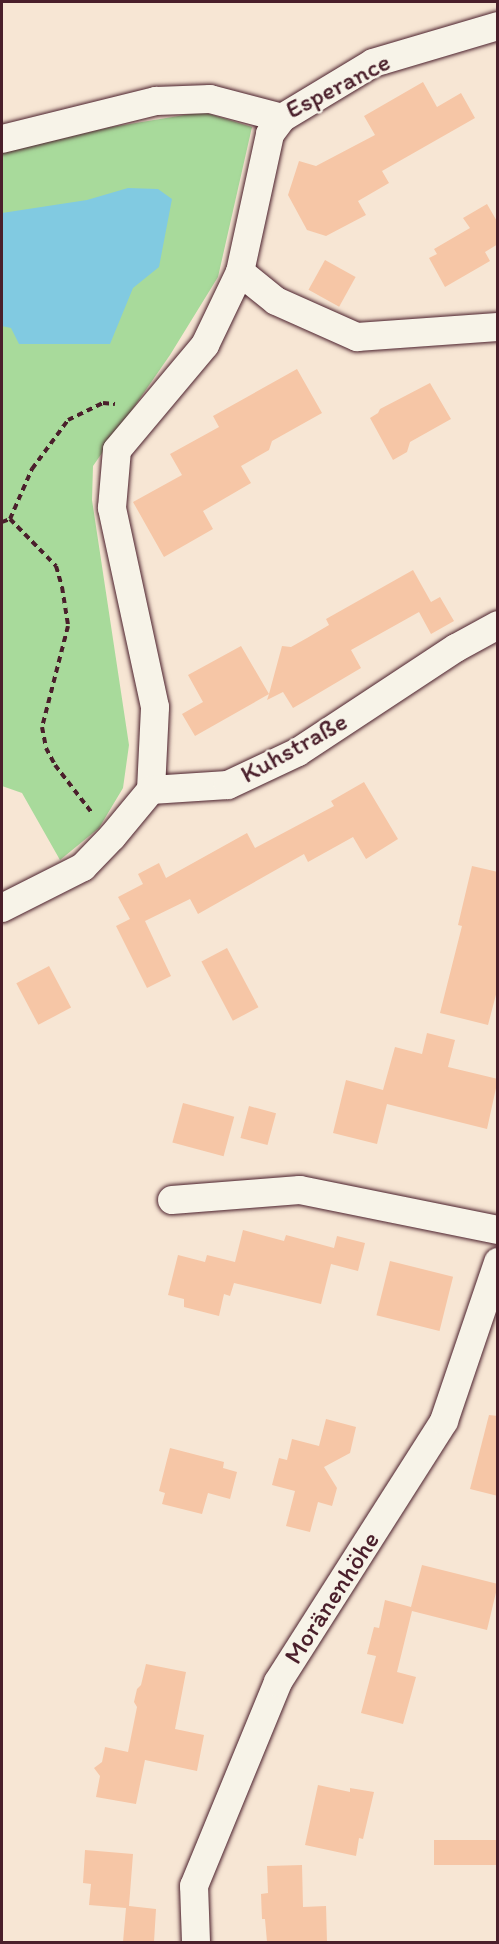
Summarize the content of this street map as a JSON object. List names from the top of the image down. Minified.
{"streets":{"street":["Esperance","Kuhstraße","Moränenhöhe"]}}
